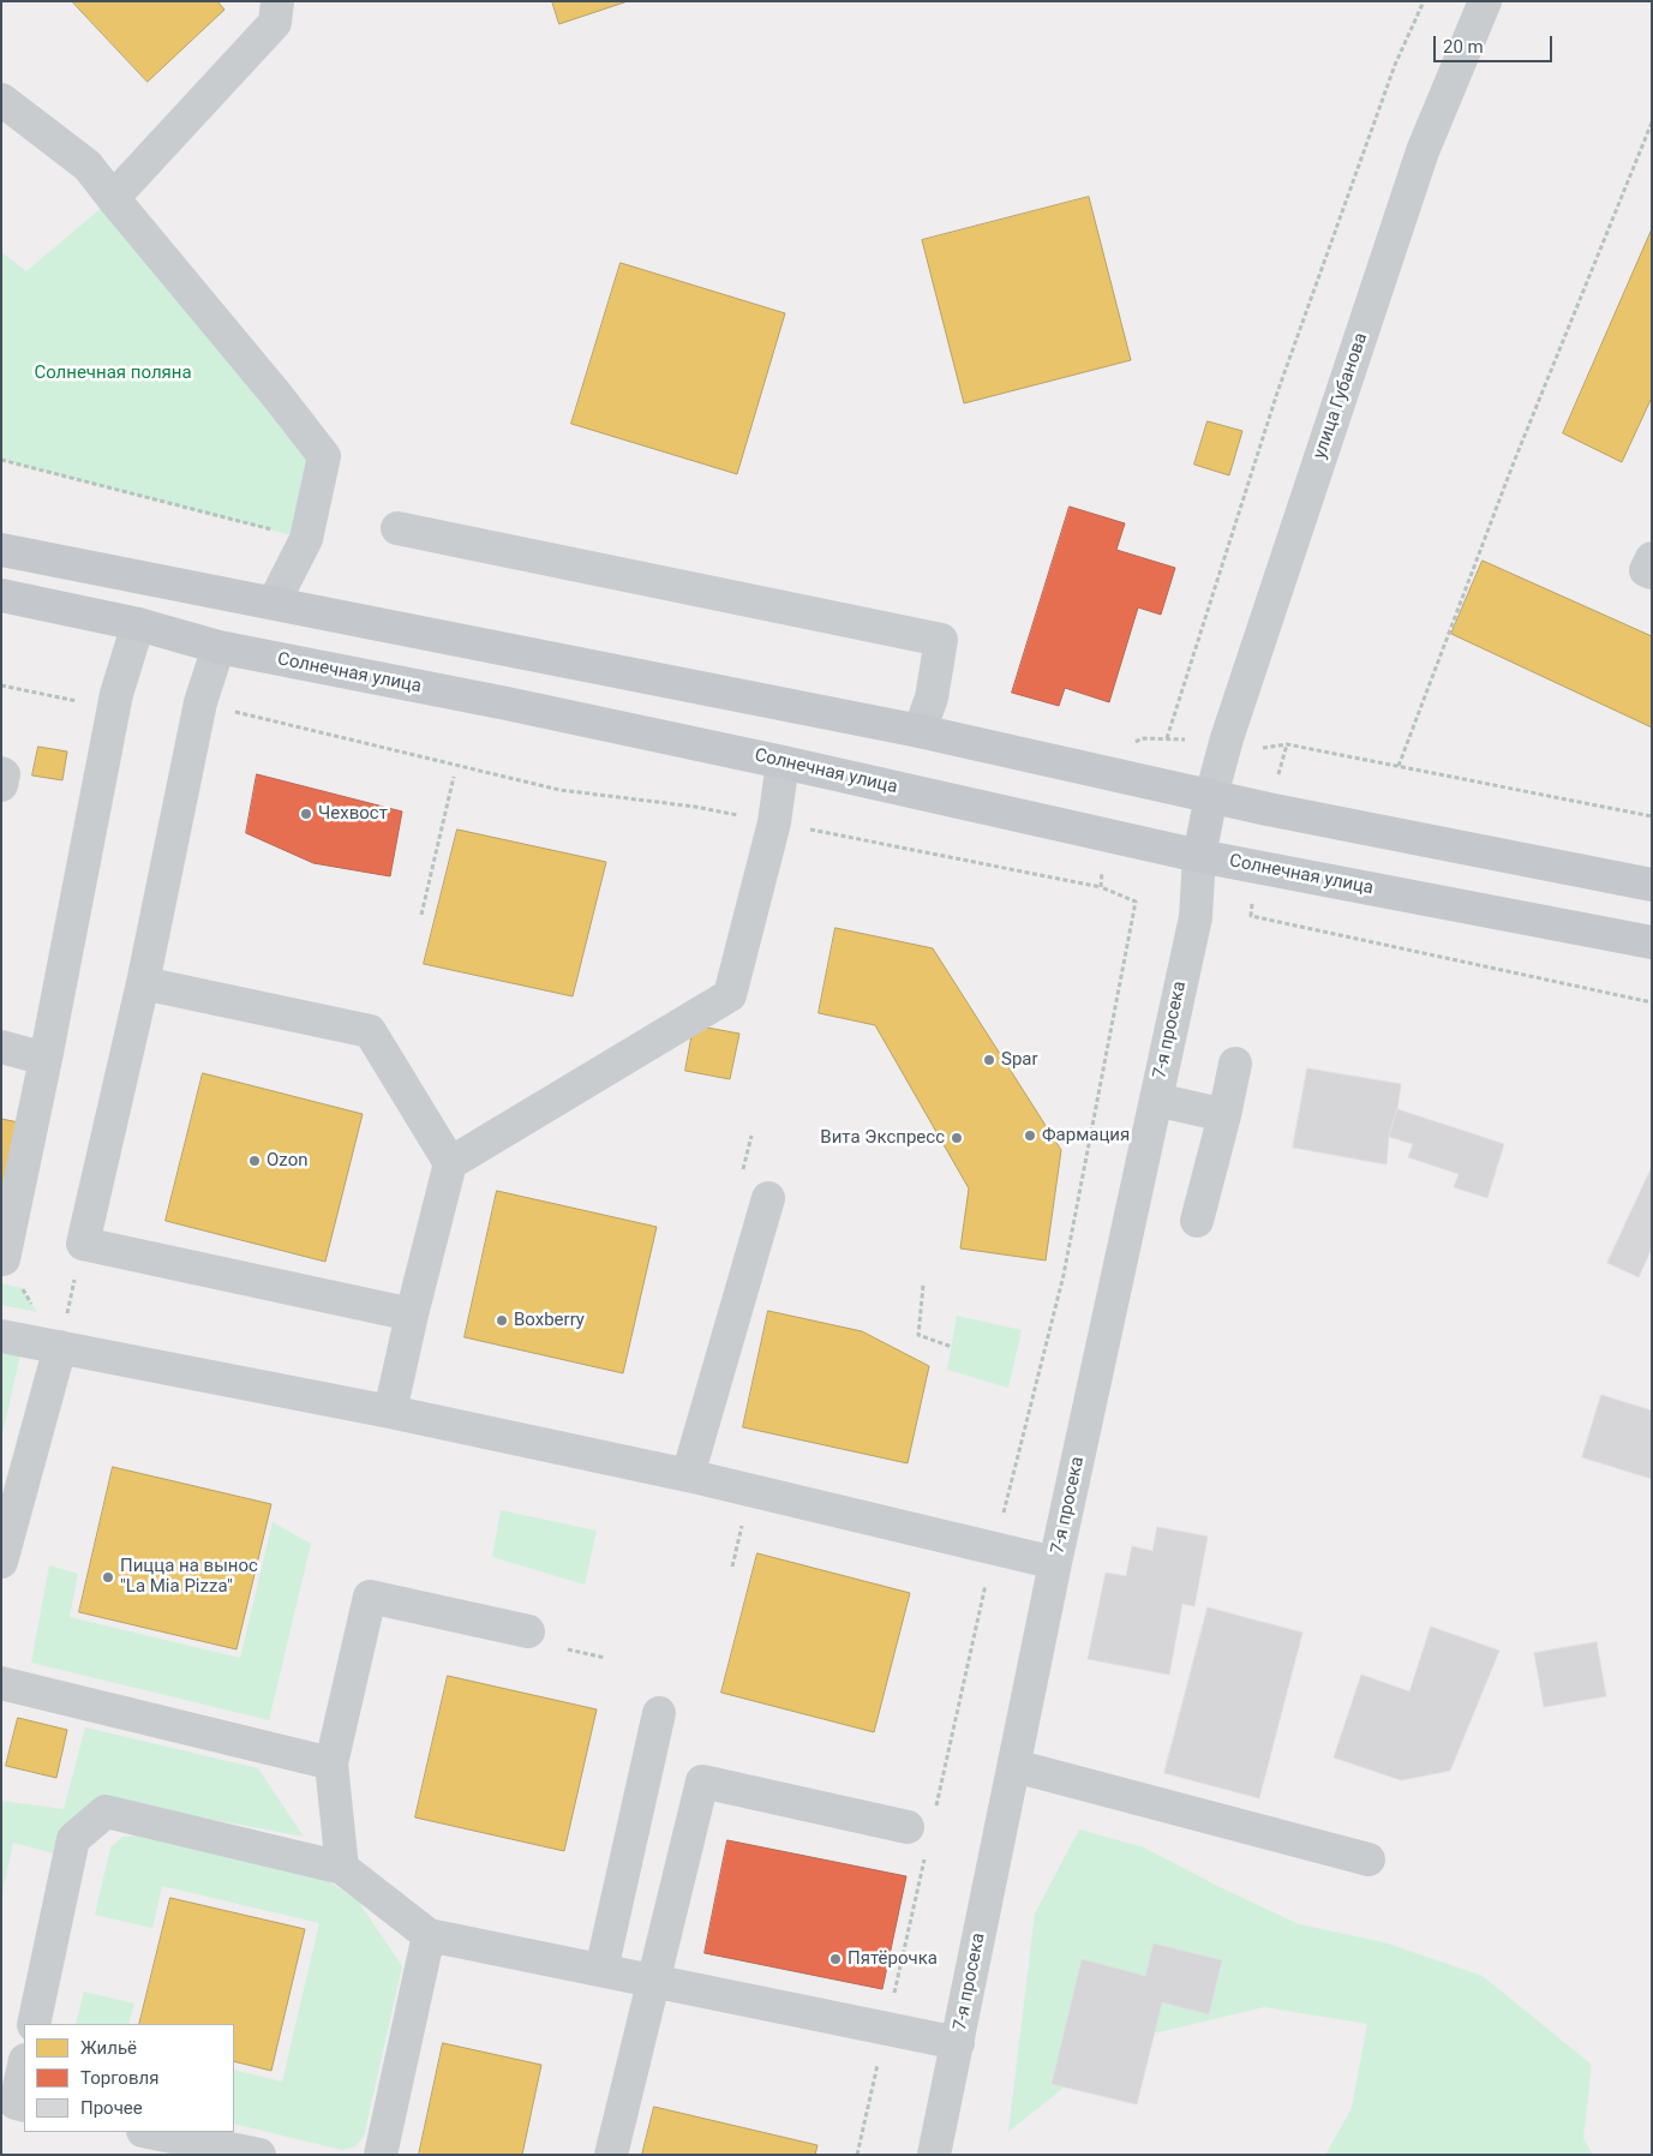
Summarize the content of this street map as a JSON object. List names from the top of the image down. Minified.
{"streets":{"main road":["Солнечная улица"],"street":["улица Губанова","7-я просека"]},"crossings":[["Солнечная улица","7-я просека"]],"parks":["Солнечная поляна"],"places":["Чехвост","Spar","Фармация","Вита Экспресс","Ozon","Boxberry","Пицца на вынос \"La Mia Pizza\"","Пятёрочка"],"legend":["Жильё","Торговля","Прочее"],"scale_bar":"20 m"}
